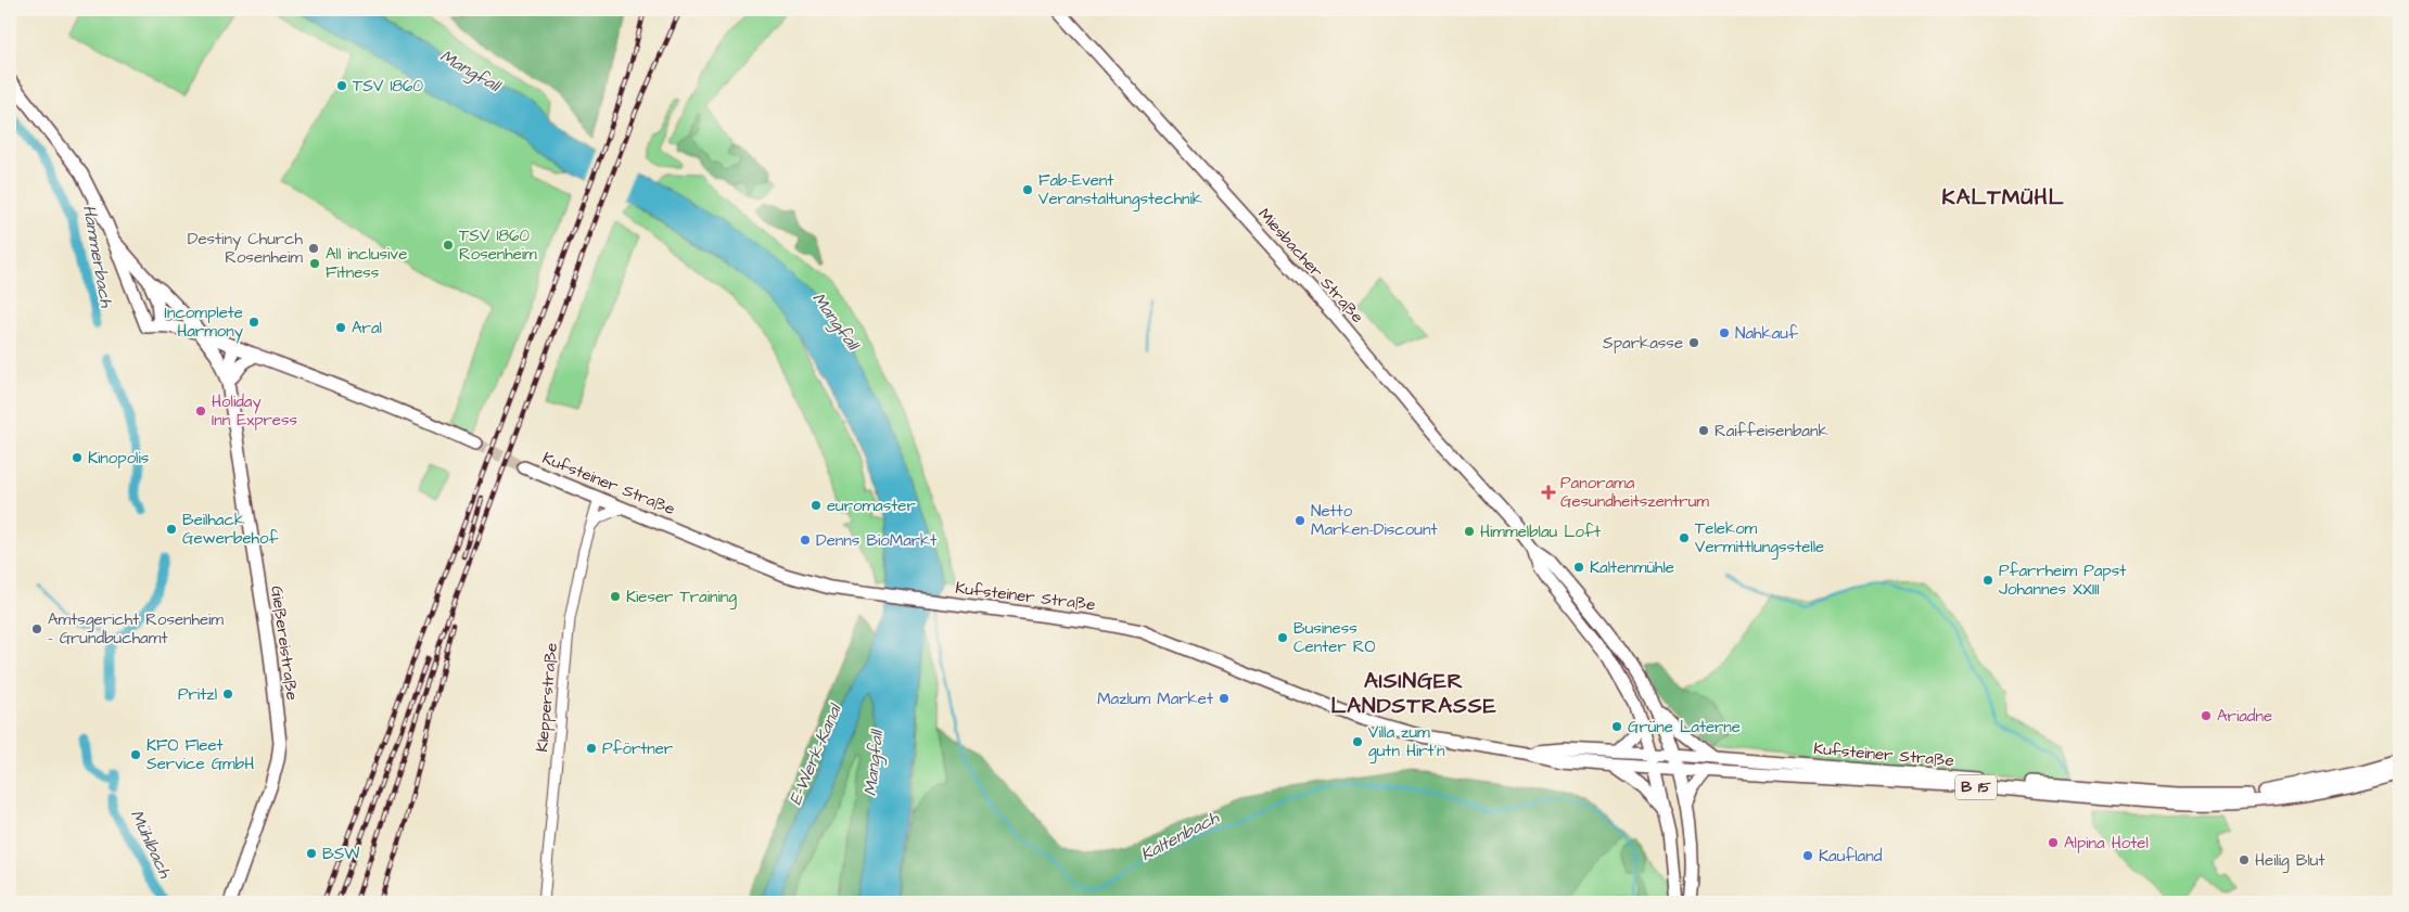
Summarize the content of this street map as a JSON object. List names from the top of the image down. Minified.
{"streets":{"main road":["Miesbacher Straße","Kufsteiner Straße","Gießereistraße","B 15"],"street":["Klepperstraße"]},"crossings":[["Miesbacher Straße","Kufsteiner Straße"],["Kufsteiner Straße","Klepperstraße"]],"districts":["KALTMÜHL","AISINGER LANDSTRASSE"],"water":["Mangfall","Hammerbach","E-Werk-Kanal","Kaltenbach","Mühlbach"],"places":{"other":["TSV 1860","Fab-Event Veranstaltungstechnik","TSV 1860 Rosenheim","Destiny Church Rosenheim","All inclusive Fitness","Incomplete Harmony","Aral","Nahkauf","Sparkasse","Holiday Inn Express","Raiffeisenbank","Kinopolis","euromaster","Netto Marken-Discount","Beilhack Gewerbehof","Himmelblau Loft","Telekom Vermittlungsstelle","Denns BioMarkt","Kaltenmühle","Pfarrheim Papst Johannes XXIII","Kieser Training","Amtsgericht Rosenheim - Grundbuchamt","Business Center RO","Pritzl","Mazlum Market","Ariadne","Grüne Laterne","Villa zum gutn Hirt'n","Pförtner","KFO Fleet Service GmbH","Alpina Hotel","BSW","Kaufland","Heilig Blut"],"health":["Panorama Gesundheitszentrum"]}}
